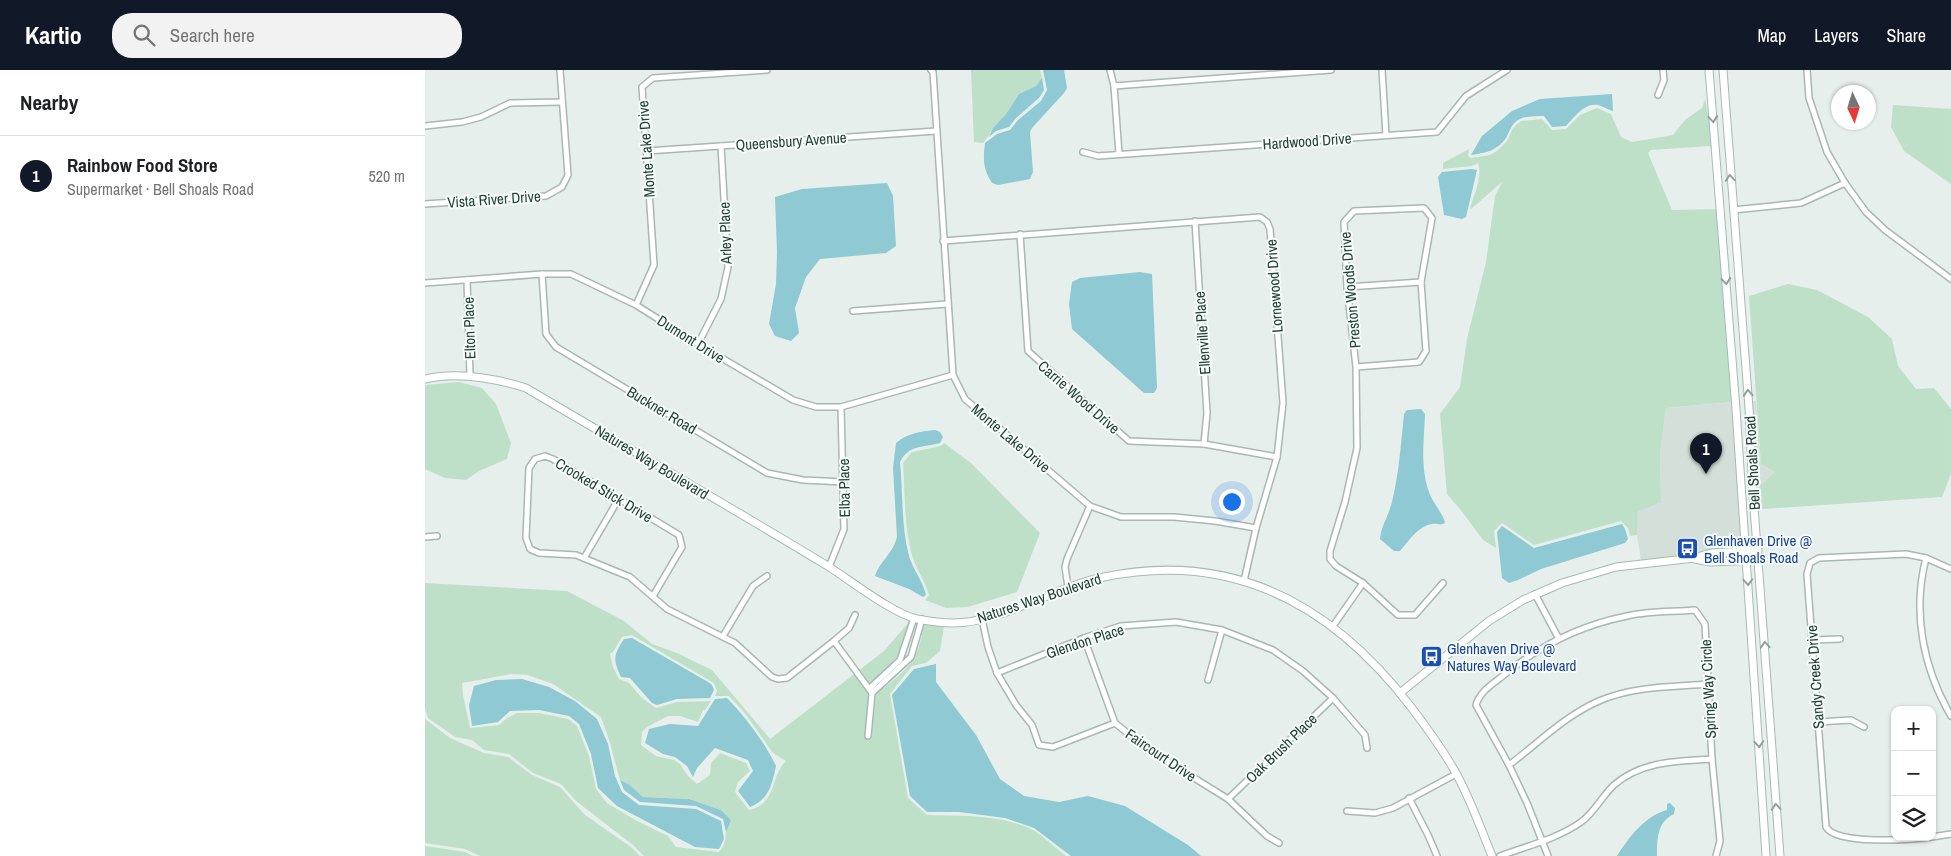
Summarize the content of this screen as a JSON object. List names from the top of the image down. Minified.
{"streets":{"street":["Queensbury Avenue","Hardwood Drive","Monte Lake Drive","Vista River Drive","Arley Place","Lornewood Drive","Preston Woods Drive","Elton Place","Ellenville Place","Dumont Drive","Carrie Wood Drive","Buckner Road","Natures Way Boulevard","Bell Shoals Road","Elba Place","Crooked Stick Drive","Glendon Place","Sandy Creek Drive","Spring Way Circle","Oak Brush Place","Faircourt Drive"]},"crossings":[["Queensbury Avenue","Monte Lake Drive"],["Queensbury Avenue","Arley Place"],["Monte Lake Drive","Lornewood Drive"],["Monte Lake Drive","Dumont Drive"],["Arley Place","Dumont Drive"],["Lornewood Drive","Ellenville Place"],["Lornewood Drive","Carrie Wood Drive"],["Lornewood Drive","Natures Way Boulevard"],["Elton Place","Dumont Drive"],["Elton Place","Natures Way Boulevard"],["Ellenville Place","Carrie Wood Drive"],["Dumont Drive","Buckner Road"],["Dumont Drive","Elba Place"],["Buckner Road","Elba Place"],["Natures Way Boulevard","Elba Place"],["Glendon Place","Oak Brush Place"],["Glendon Place","Faircourt Drive"],["Oak Brush Place","Faircourt Drive"]],"places":{"bus stop":["Glenhaven Drive @ Bell Shoals Road","Glenhaven Drive @ Natures Way Boulevard"]},"north":"bottom","page":{"header":"Kartio","search":"Search here","nav":["Map","Layers","Share"],"heading":"Nearby","list":[{"mark":"1","name":"Rainbow Food Store","note":"Supermarket · Bell Shoals Road","value":"520 m"}],"pins":"1","map_buttons":["+","−"]}}
